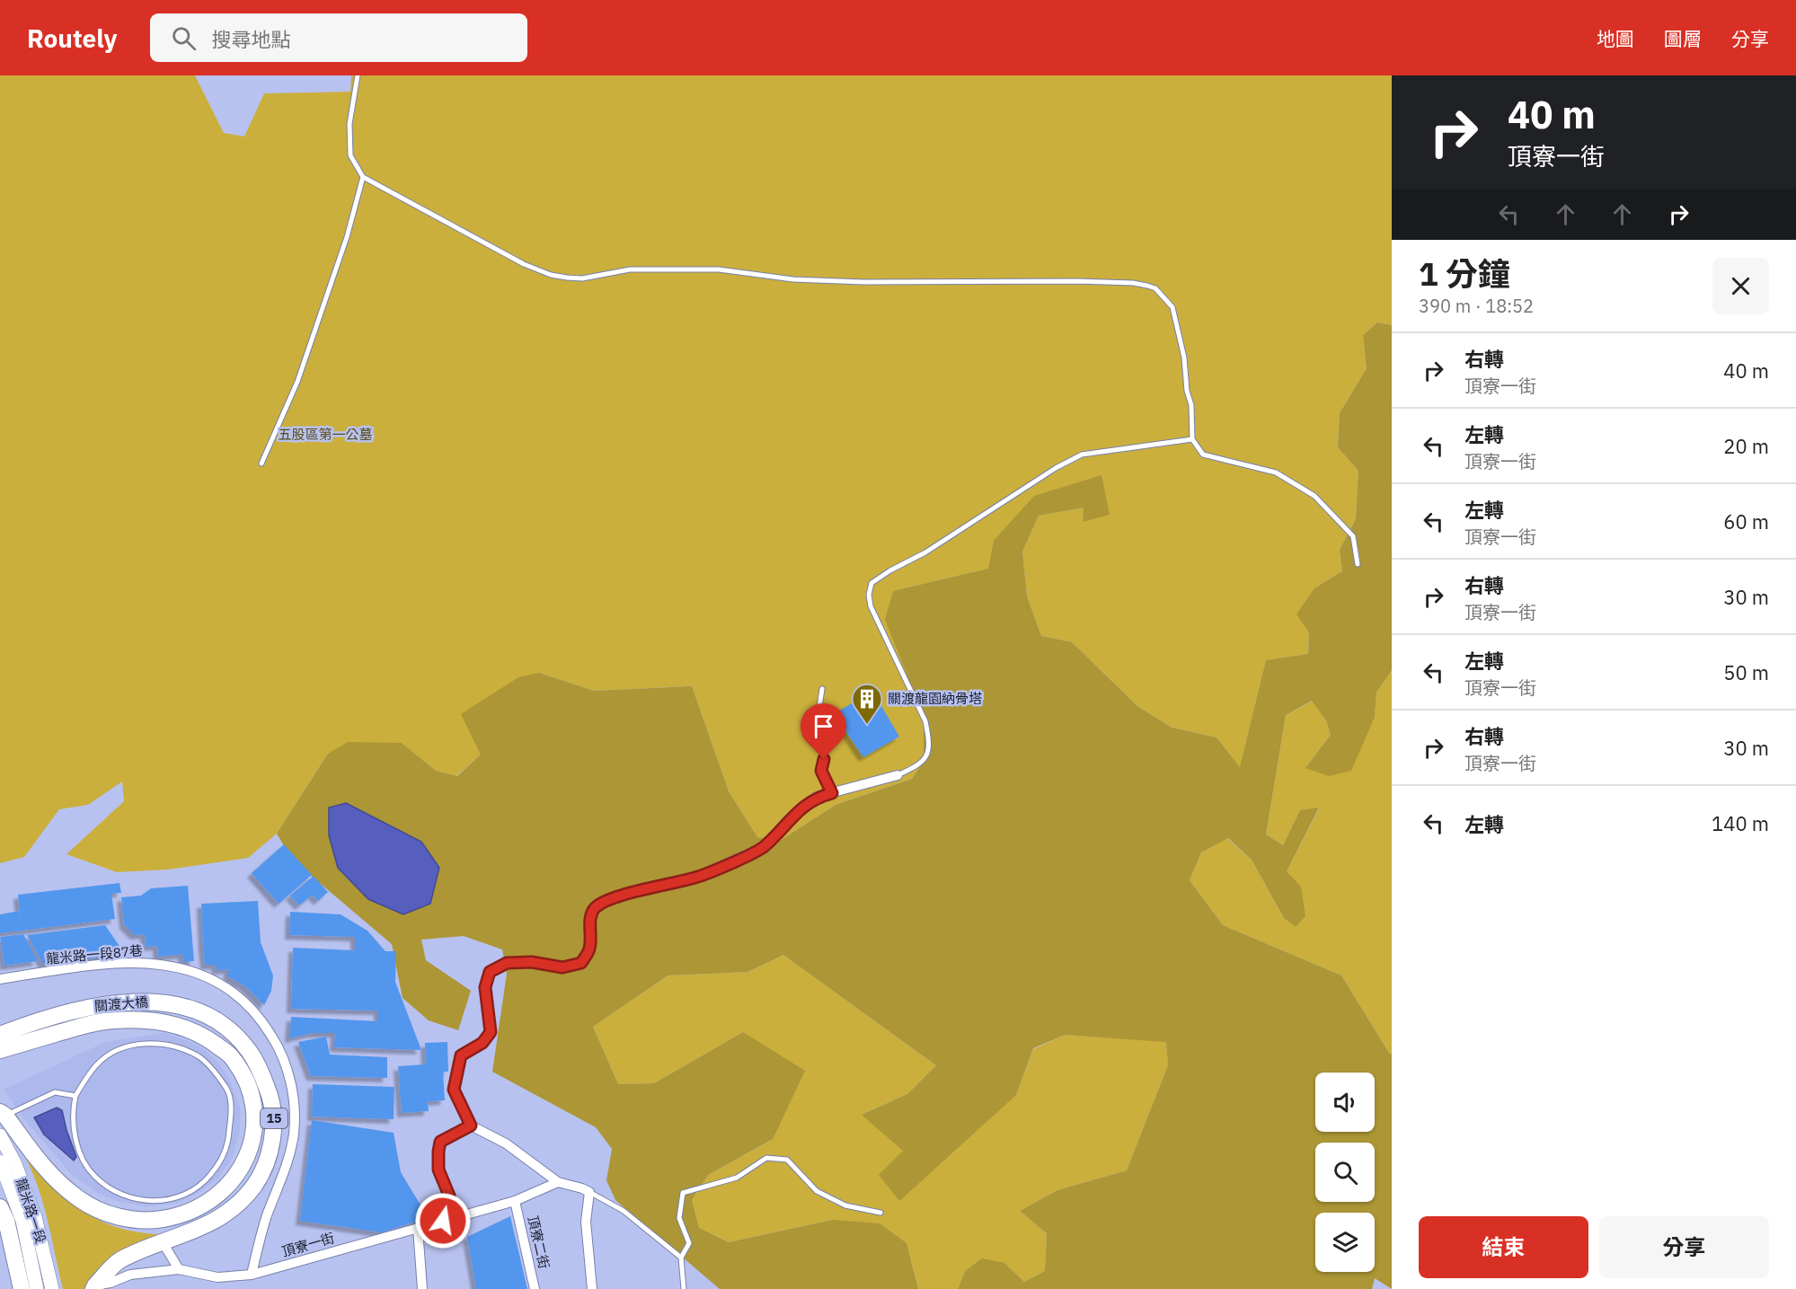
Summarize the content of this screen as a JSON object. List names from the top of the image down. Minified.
{"streets":{"main road":["關渡大橋","15","龍米路一段"],"street":["龍米路一段87巷","頂寮二街","頂寮一街"]},"crossings":[["龍米路一段87巷","頂寮一街"],["關渡大橋","頂寮一街"],["頂寮二街","頂寮一街"]],"parks":["五股區第一公墓"],"places":{"building":["關渡龍園納骨塔"]},"page":{"header":"Routely","search":"搜尋地點","nav":["地圖","圖層","分享"],"turn":["40 m","頂寮一街"],"heading":["1 分鐘","390 m · 18:52"],"list":[{"name":"右轉","note":"頂寮一街","value":"40 m"},{"name":"左轉","note":"頂寮一街","value":"20 m"},{"name":"左轉","note":"頂寮一街","value":"60 m"},{"name":"右轉","note":"頂寮一街","value":"30 m"},{"name":"左轉","note":"頂寮一街","value":"50 m"},{"name":"右轉","note":"頂寮一街","value":"30 m"},{"name":"左轉","value":"140 m"}],"buttons":["結束","分享"]}}
